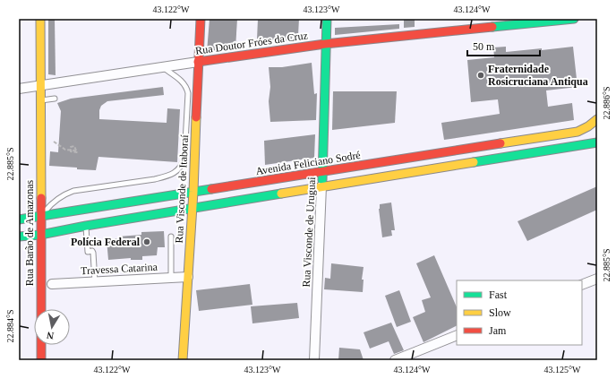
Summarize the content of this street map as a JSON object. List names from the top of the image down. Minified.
{"streets":{"main road":["Rua Doutor Fróes da Cruz","Avenida Feliciano Sodré","Rua Visconde de Itaboraí","Rua Visconde de Uruguai","Rua Barão de Amazonas"],"street":["Travessa Catarina"]},"crossings":[["Rua Doutor Fróes da Cruz","Rua Visconde de Itaboraí"],["Rua Doutor Fróes da Cruz","Rua Visconde de Uruguai"],["Rua Doutor Fróes da Cruz","Rua Barão de Amazonas"],["Avenida Feliciano Sodré","Rua Visconde de Itaboraí"],["Avenida Feliciano Sodré","Rua Visconde de Uruguai"],["Avenida Feliciano Sodré","Rua Barão de Amazonas"],["Rua Visconde de Itaboraí","Travessa Catarina"]],"places":["Fraternidade Rosicruciana Antiqua","Polícia Federal"],"legend":["Fast","Slow","Jam"],"scale_bar":"50 m","north":"bottom","coordinates":["43.122°W","43.123°W","43.124°W","22.886°S","22.885°S","22.884°S","43.125°W"]}
